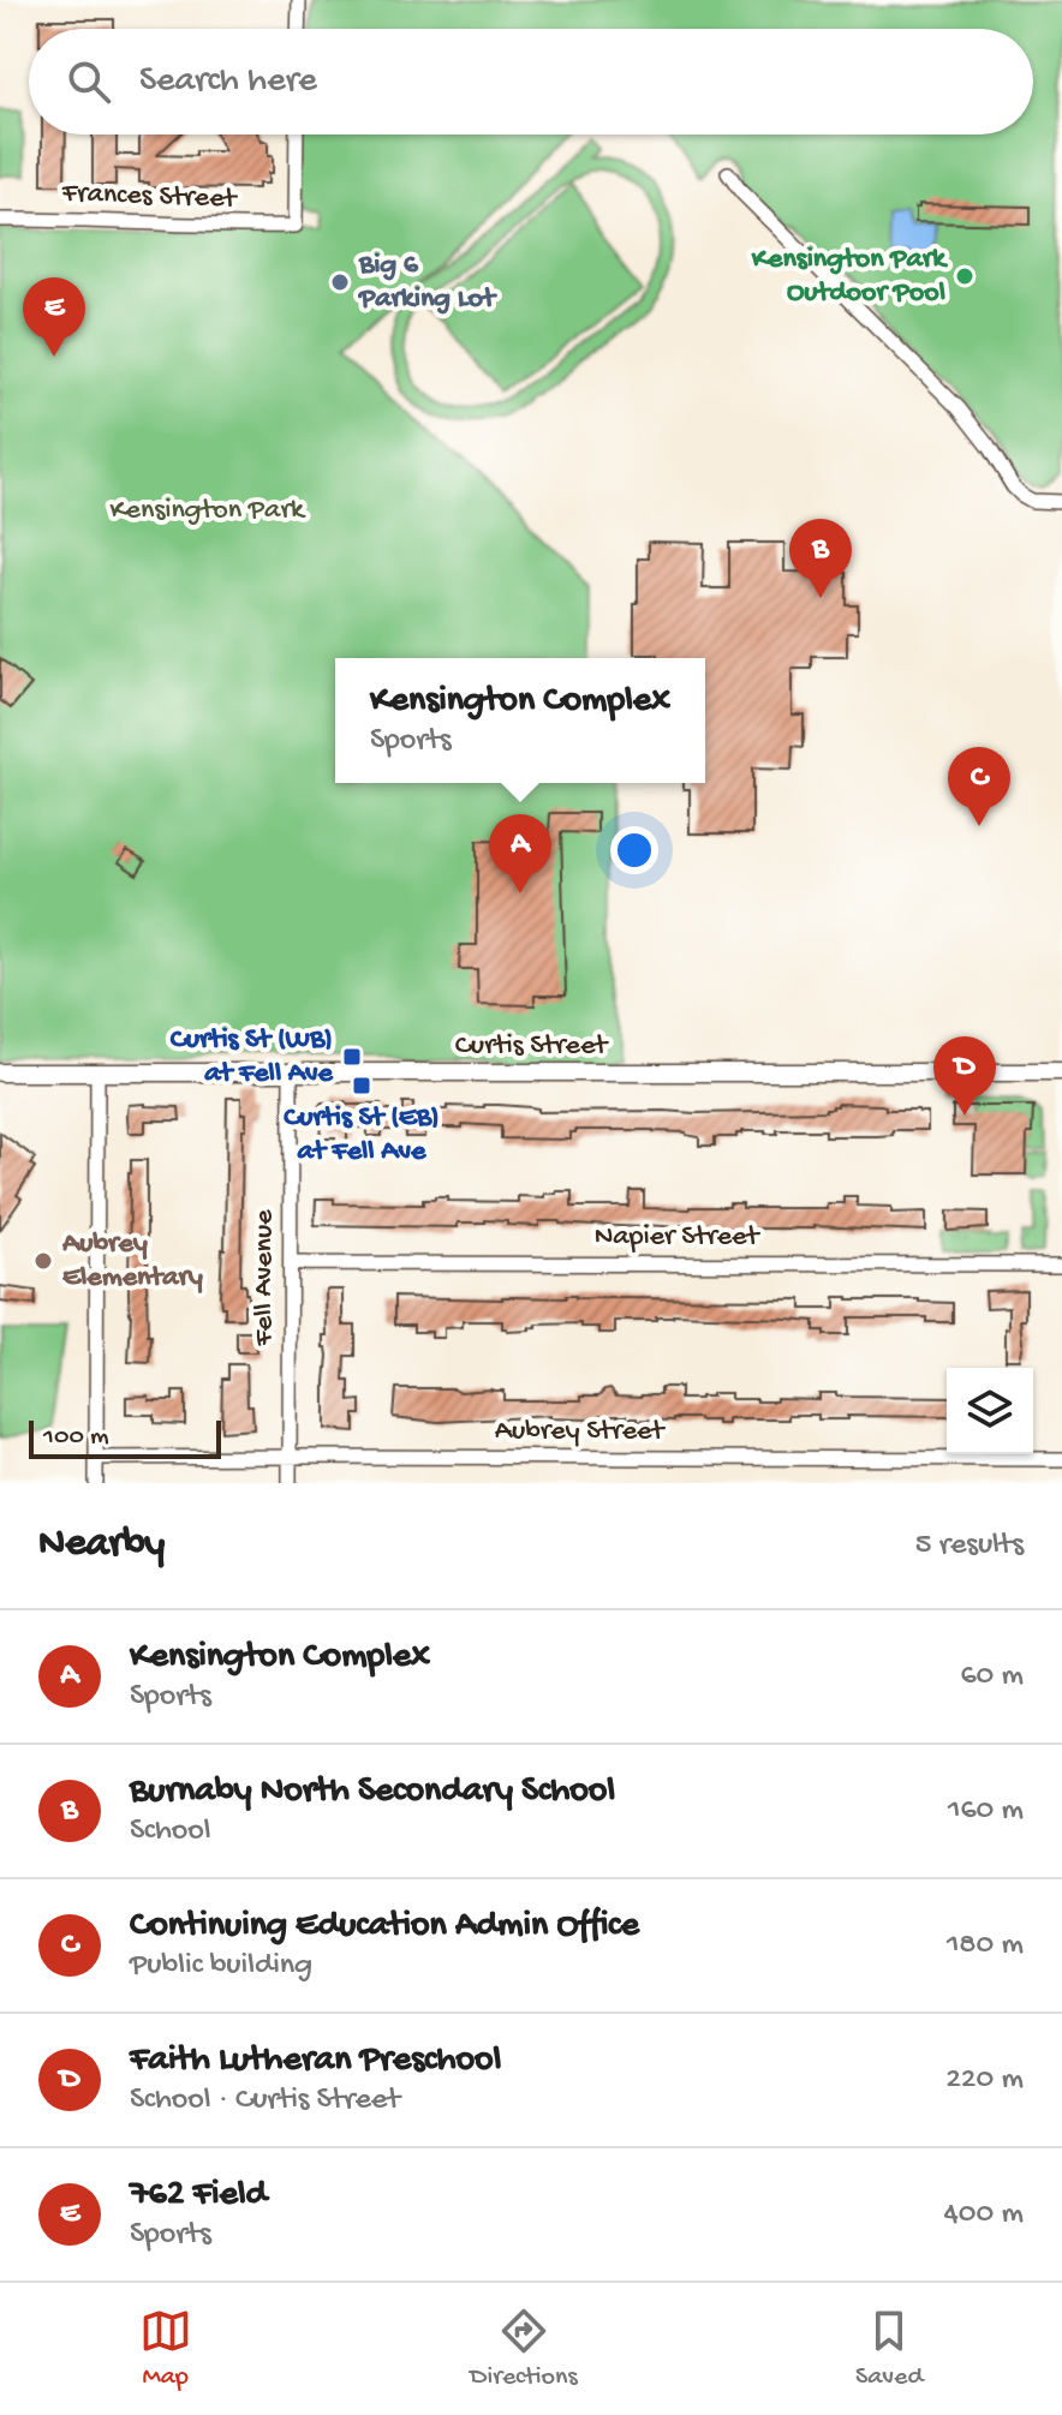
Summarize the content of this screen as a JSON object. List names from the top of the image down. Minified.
{"streets":{"street":["Frances Street","Curtis Street","Napier Street","Fell Avenue","Aubrey Street"]},"crossings":[["Curtis Street","Fell Avenue"],["Napier Street","Fell Avenue"],["Fell Avenue","Aubrey Street"]],"parks":["Kensington Park"],"places":{"other":["Kensington Park Outdoor Pool","Big 6 Parking Lot","Aubrey Elementary"],"transit":["Curtis St (WB) at Fell Ave","Curtis St (EB) at Fell Ave"]},"scale_bar":"100 m","page":{"search":"Search here","pins":["E","B","C","A","D"],"popup":["Kensington Complex","Sports"],"scale":"100 m","heading":["Nearby","5 results"],"list":[{"mark":"A","name":"Kensington Complex","note":"Sports","value":"60 m"},{"mark":"B","name":"Burnaby North Secondary School","note":"School","value":"160 m"},{"mark":"C","name":"Continuing Education Admin Office","note":"Public building","value":"180 m"},{"mark":"D","name":"Faith Lutheran Preschool","note":"School · Curtis Street","value":"220 m"},{"mark":"E","name":"762 Field","note":"Sports","value":"400 m"}],"nav":["Map","Directions","Saved"]}}
